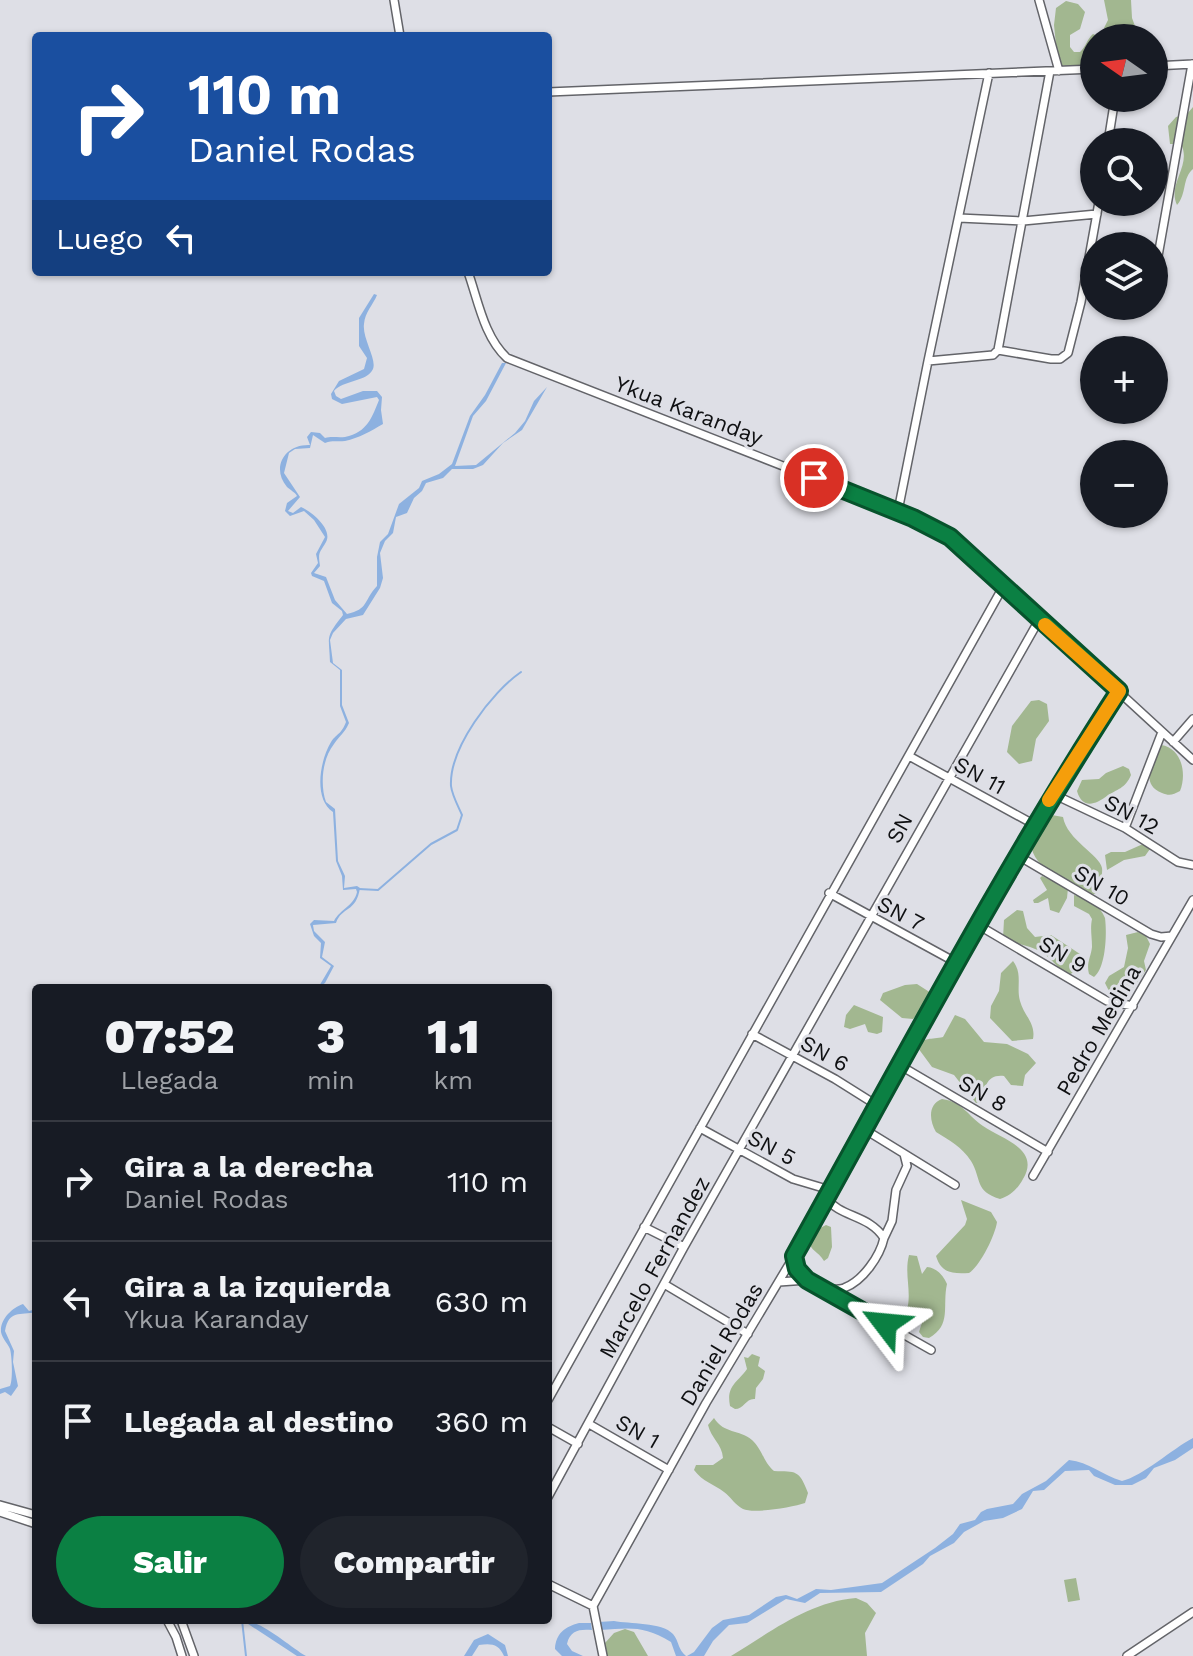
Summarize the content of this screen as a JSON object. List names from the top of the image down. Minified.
{"streets":{"street":["Ykua Karanday","SN 11","SN 12","SN","SN 10","SN 7","SN 9","Pedro Medina","SN 6","SN 8","SN 5","Marcelo Fernandez","Daniel Rodas","SN 1"]},"crossings":[["Ykua Karanday","SN"],["Ykua Karanday","Daniel Rodas"],["SN 11","SN"],["SN 11","Daniel Rodas"],["SN 12","Daniel Rodas"],["SN","SN 7"],["SN","SN 6"],["SN","Marcelo Fernandez"],["SN 10","Pedro Medina"],["SN 10","Daniel Rodas"],["SN 7","Daniel Rodas"],["SN 9","Pedro Medina"],["SN 9","Daniel Rodas"],["Pedro Medina","SN 8"],["SN 6","Marcelo Fernandez"],["SN 6","Daniel Rodas"],["SN 8","Daniel Rodas"],["SN 5","Marcelo Fernandez"],["SN 5","Daniel Rodas"],["Marcelo Fernandez","SN 1"],["Daniel Rodas","SN 1"]],"north":"left","page":{"map_buttons":["+","−"],"turn":["110 m","Daniel Rodas"],"then":"Luego","eta":["07:52","Llegada","3","min","1.1","km"],"list":[{"name":"Gira a la derecha","note":"Daniel Rodas","value":"110 m"},{"name":"Gira a la izquierda","note":"Ykua Karanday","value":"630 m"},{"name":"Llegada al destino","value":"360 m"}],"buttons":["Salir","Compartir"]}}
